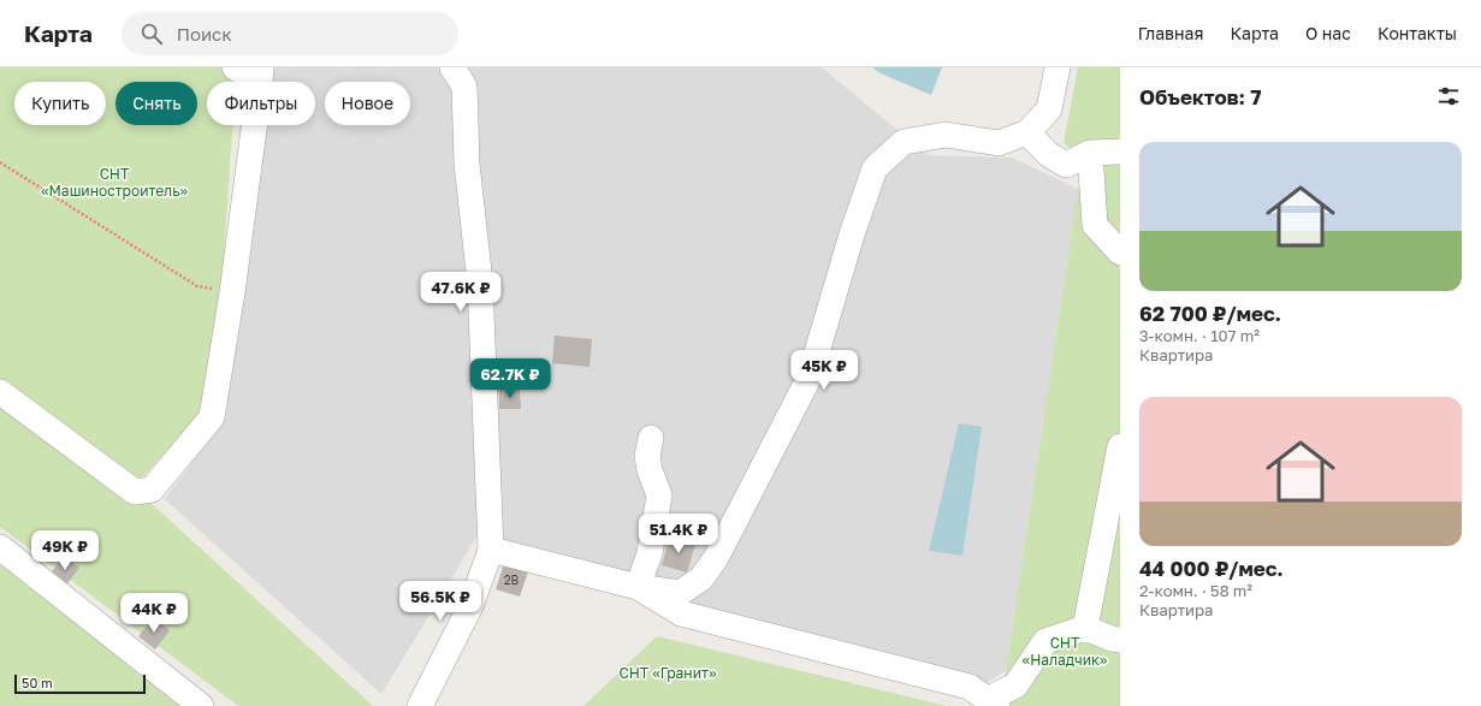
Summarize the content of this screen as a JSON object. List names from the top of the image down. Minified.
{"parks":["СНТ «Машиностроитель»","СНТ «Наладчик»","СНТ «Гранит»"],"house_numbers":["2В"],"scale_bar":"50 m","page":{"header":"Карта","search":"Поиск","nav":["Главная","Карта","О нас","Контакты"],"heading":"Объектов: 7","chip":["Купить","Снять","Фильтры","Новое"],"list":[{"name":"62 700 ₽/мес.","note":"3-комн. · 107 m² · Квартира"},{"name":"44 000 ₽/мес.","note":"2-комн. · 58 m² · Квартира"}],"price":["47.6K ₽","45K ₽","62.7K ₽","51.4K ₽","49K ₽","56.5K ₽","44K ₽"],"scale":"50 m"}}
